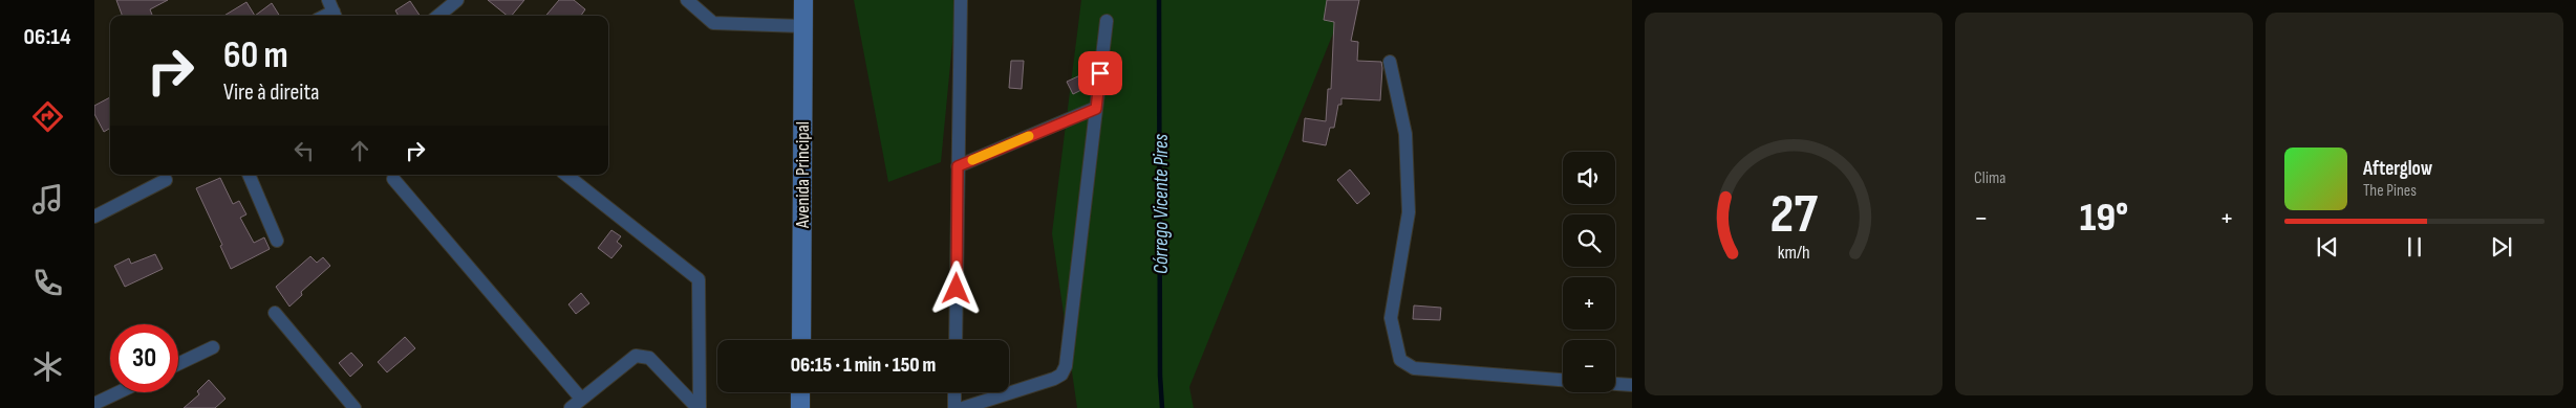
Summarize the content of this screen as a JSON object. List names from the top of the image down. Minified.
{"streets":{"street":["Avenida Principal"]},"water":["Córrego Vicente Pires"],"page":{"tabs":"06:14","tile":"Clima","turn":["60 m","Vire à direita"],"song":["Afterglow","The Pines"],"map_buttons":["+","−"],"heat":["−","19°","+"],"limit":"30","trip":"06:15 · 1 min · 150 m","gauge":["27","km/h"]}}
